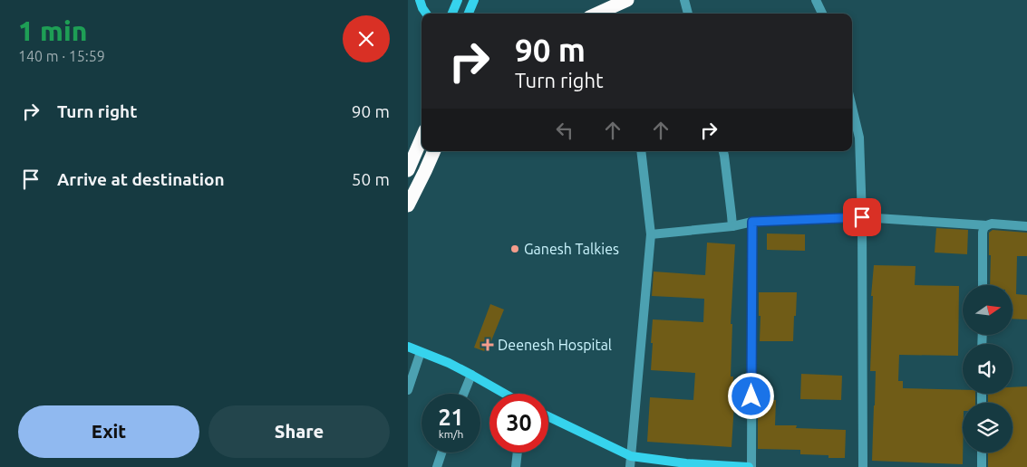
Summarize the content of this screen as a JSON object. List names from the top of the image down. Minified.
{"places":{"other":["Ganesh Talkies"],"health":["Deenesh Hospital"]},"north":"right","page":{"heading":["1 min","140 m · 15:59"],"turn":["90 m","Turn right"],"list":[{"name":"Turn right","value":"90 m"},{"name":"Arrive at destination","value":"50 m"}],"speed":"21 km/h","limit":"30","buttons":["Exit","Share"]}}
